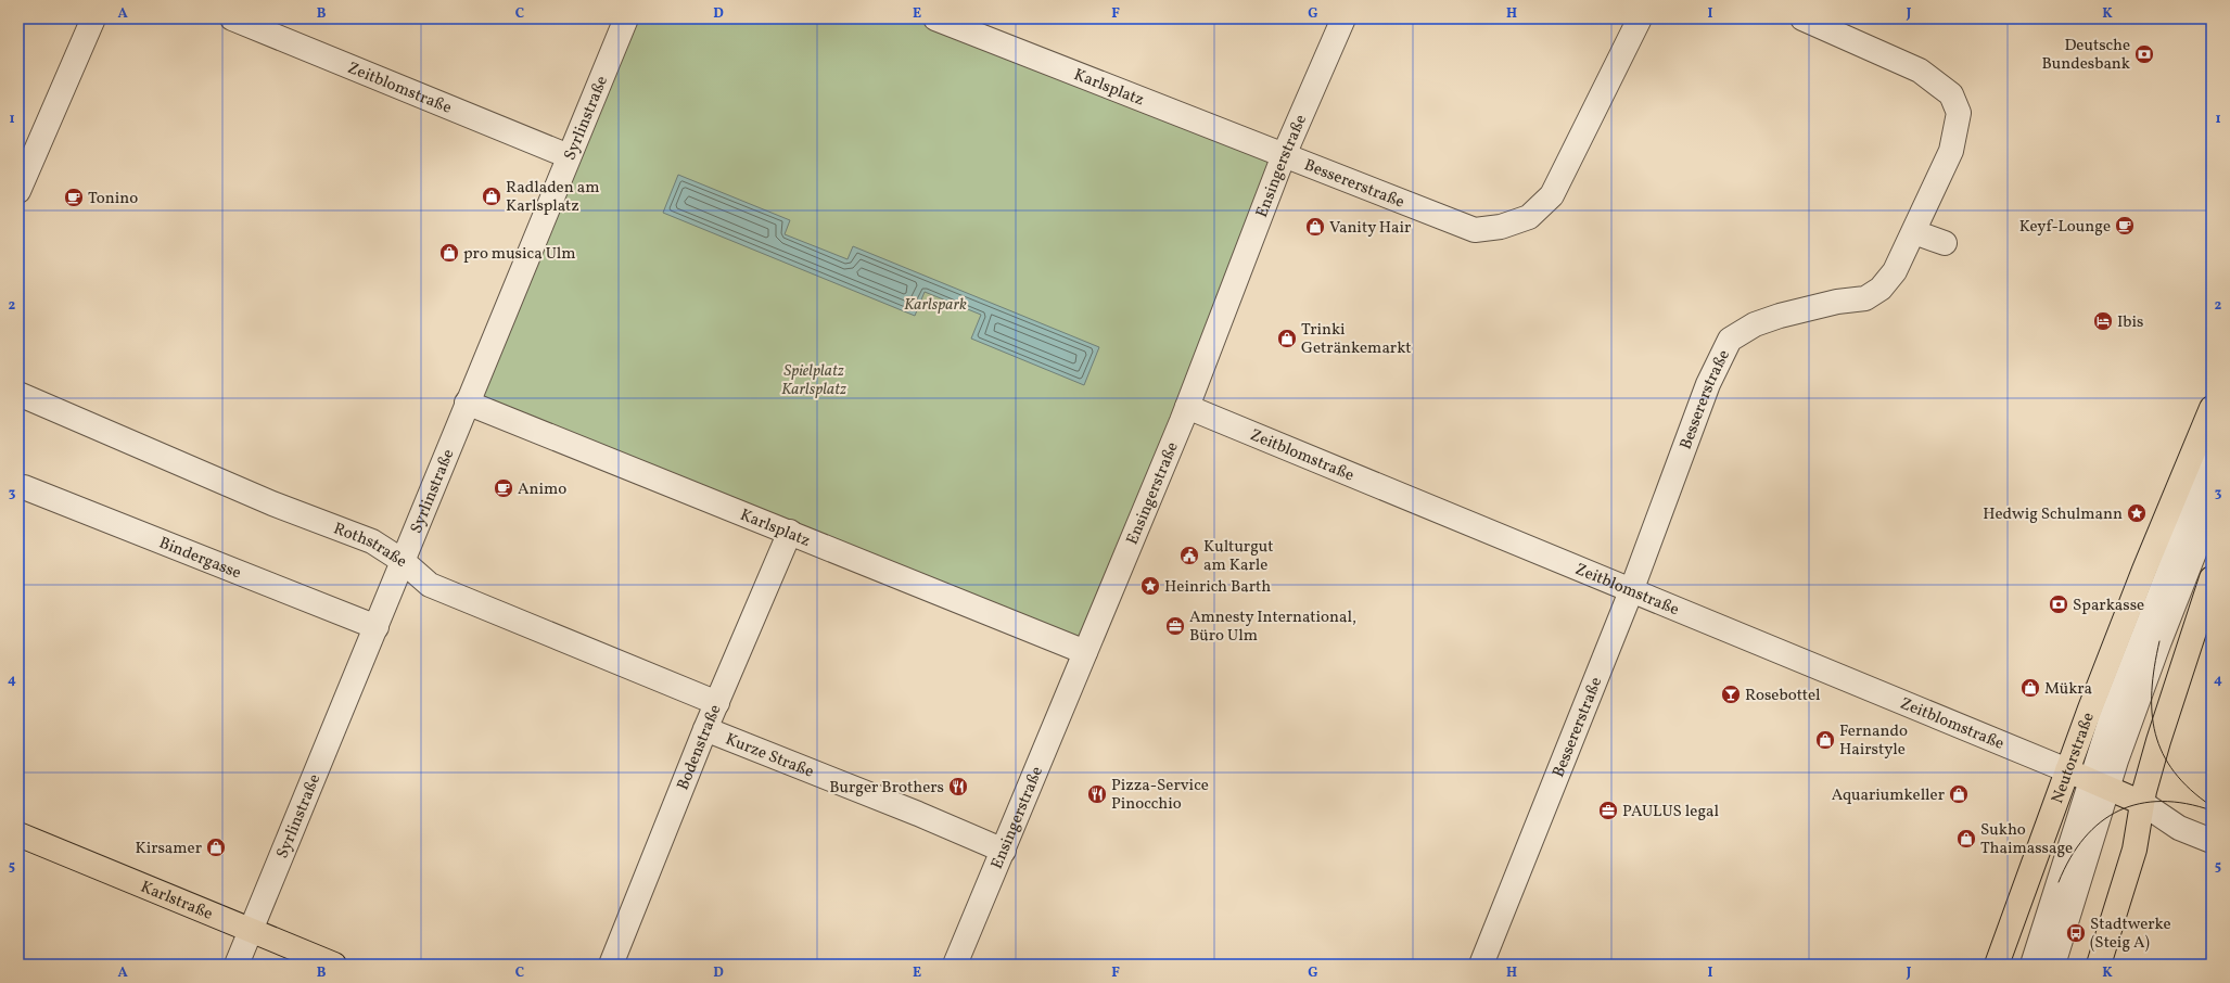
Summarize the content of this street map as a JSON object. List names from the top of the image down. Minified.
{"streets":{"main road":["Neutorstraße","Karlstraße"],"street":["Zeitblomstraße","Karlsplatz","Syrlinstraße","Ensingerstraße","Bessererstraße","Rothstraße","Bindergasse","Bodenstraße","Kurze Straße"]},"crossings":[["Zeitblomstraße","Syrlinstraße"],["Zeitblomstraße","Ensingerstraße"],["Zeitblomstraße","Bessererstraße"],["Zeitblomstraße","Neutorstraße"],["Karlsplatz","Syrlinstraße"],["Karlsplatz","Ensingerstraße"],["Karlsplatz","Bessererstraße"],["Karlsplatz","Bodenstraße"],["Syrlinstraße","Rothstraße"],["Syrlinstraße","Bindergasse"],["Syrlinstraße","Karlstraße"],["Ensingerstraße","Bessererstraße"],["Ensingerstraße","Kurze Straße"],["Rothstraße","Bodenstraße"],["Bodenstraße","Kurze Straße"]],"parks":["Karlspark","Spielplatz Karlsplatz"],"places":{"bank":["Deutsche Bundesbank","Sparkasse"],"shop":["Radladen am Karlsplatz","Vanity Hair","pro musica Ulm","Trinki Getränkemarkt","Mükra","Fernando Hairstyle","Aquariumkeller","Sukho Thaimassage","Kirsamer"],"cafe":["Tonino","Keyf-Lounge","Animo"],"hotel":["Ibis"],"place":["Hedwig Schulmann","Heinrich Barth"],"public building":["Kulturgut am Karle"],"office":["Amnesty International, Büro Ulm","PAULUS legal"],"bar":["Rosebottel"],"restaurant":["Burger Brothers","Pizza-Service Pinocchio"],"bus stop":["Stadtwerke (Steig A)"]},"grid":{"columns":["A","B","C","D","E","F","G","H","I","J","K"],"rows":["1","2","3","4","5"]}}
